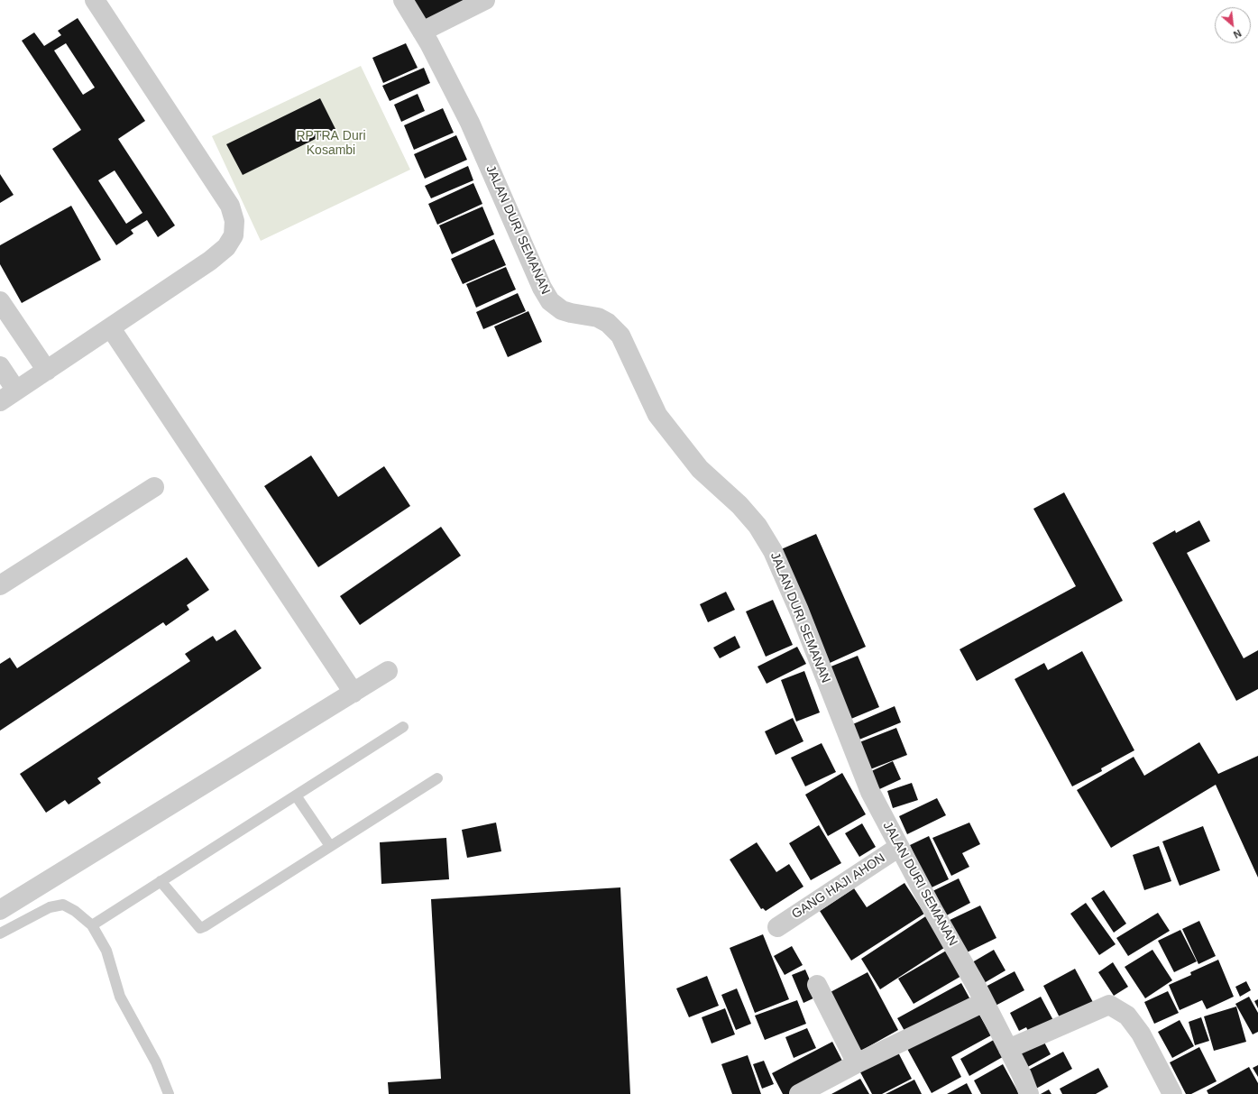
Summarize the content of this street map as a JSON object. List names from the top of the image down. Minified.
{"streets":{"street":["JALAN DURI SEMANAN","GANG HAJI AHON"]},"crossings":[["JALAN DURI SEMANAN","GANG HAJI AHON"]],"parks":["RPTRA Duri Kosambi"],"north":"bottom right"}
